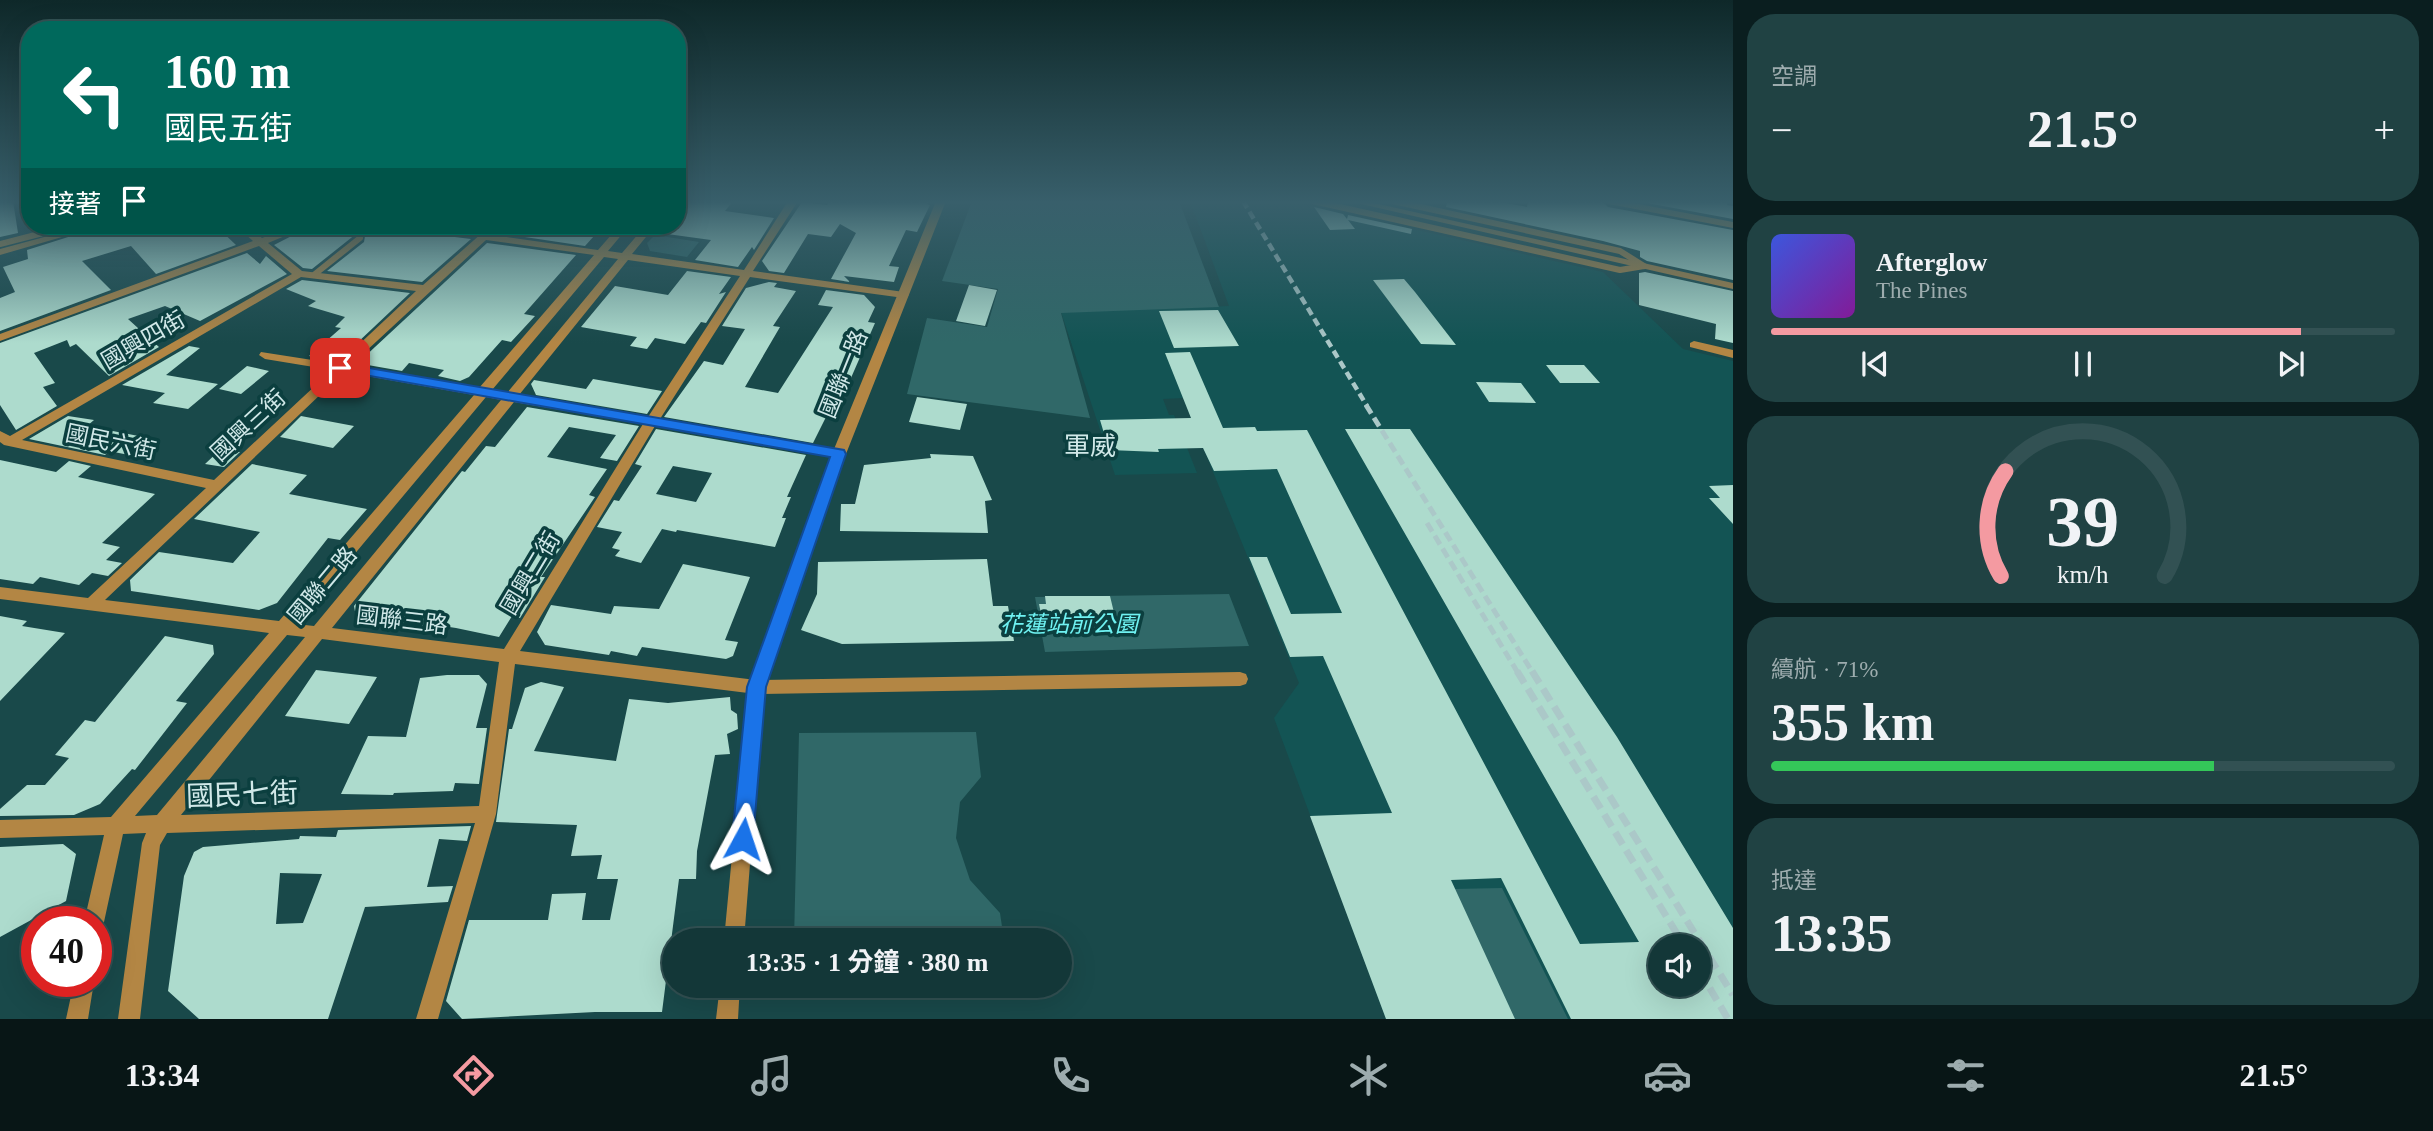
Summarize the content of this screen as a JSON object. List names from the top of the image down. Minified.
{"streets":{"street":["國興四街","國聯一路","國興三街","國民六街","國興二街","國聯二路","國聯三路","國民七街"]},"crossings":[["國興四街","國民六街"],["國聯一路","國聯三路"],["國興三街","國民六街"],["國興三街","國聯三路"],["國興二街","國聯三路"],["國興二街","國民七街"],["國聯二路","國聯三路"],["國聯二路","國民七街"]],"districts":["軍威"],"parks":["花蓮站前公園"],"page":{"tile":["空調",["續航 · 71%","355 km"],["抵達","13:35"]],"turn":["160 m","國民五街"],"heat":["−","21.5°","+"],"then":"接著","song":["Afterglow","The Pines"],"limit":"40","trip":"13:35 · 1 分鐘 · 380 m","tabs":["13:34","21.5°"],"gauge":["39","km/h"]}}
